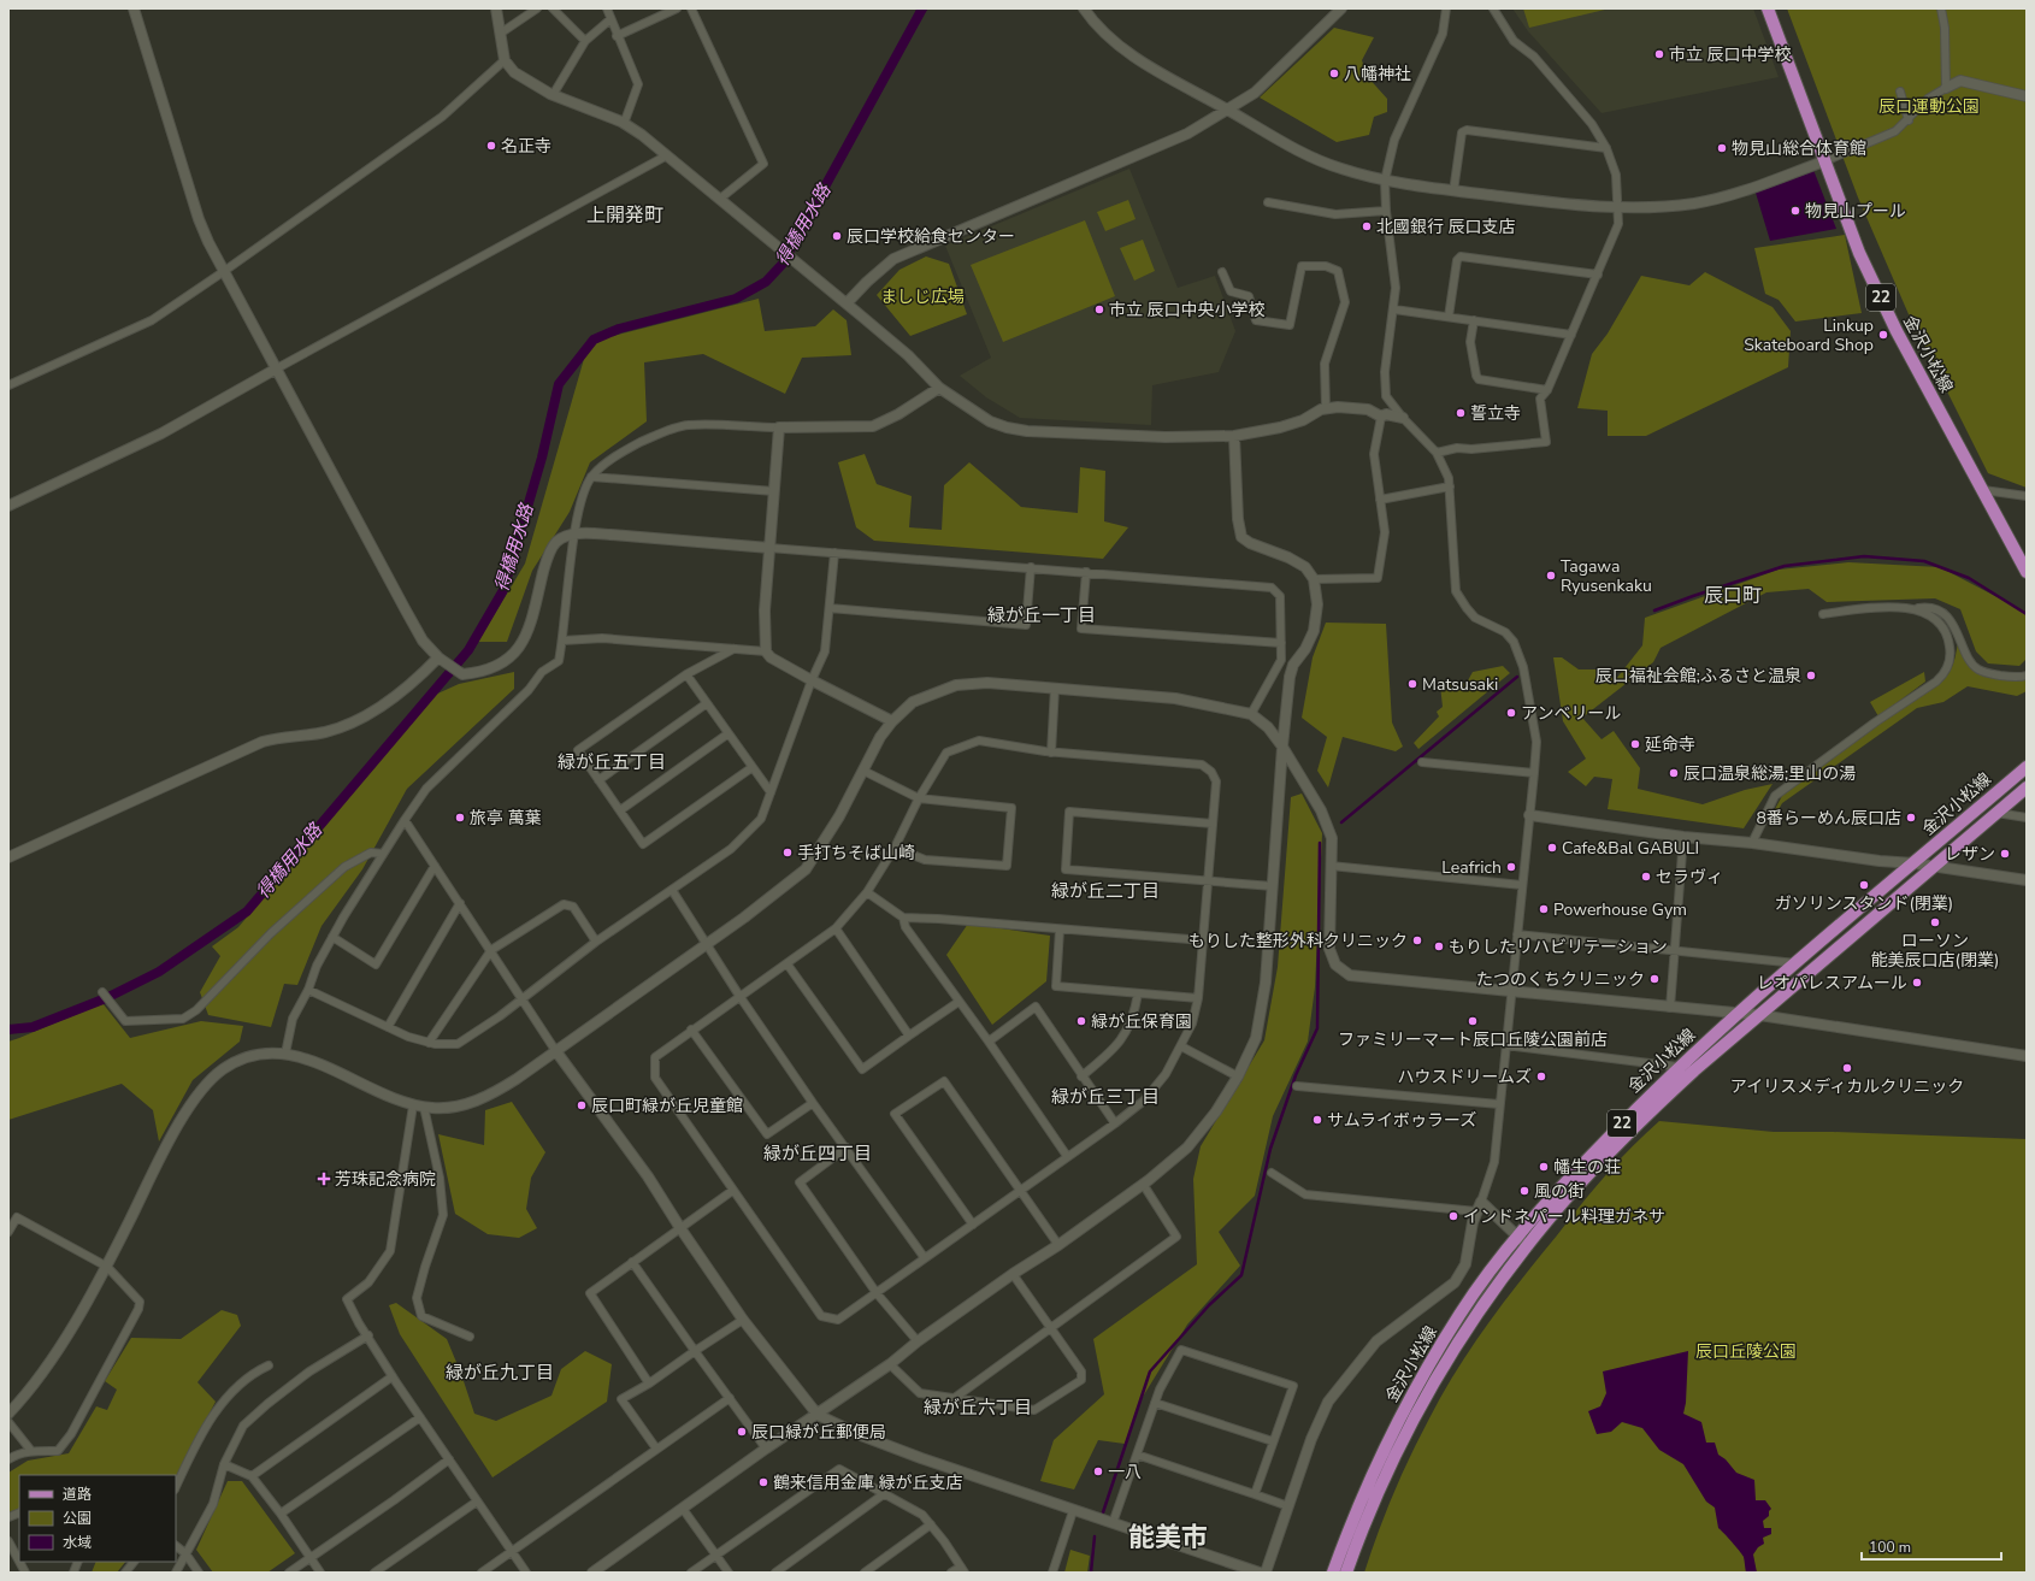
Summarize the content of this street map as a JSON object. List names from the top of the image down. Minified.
{"streets":{"main road":["22","金沢小松線"]},"districts":["上開発町","辰口町","緑が丘一丁目","緑が丘五丁目","緑が丘二丁目","緑が丘三丁目","緑が丘四丁目","緑が丘九丁目","緑が丘六丁目","能美市"],"water":["得橋用水路"],"parks":["辰口運動公園","ましじ広場","辰口丘陵公園"],"places":{"other":["市立 辰口中学校","八幡神社","名正寺","物見山総合体育館","物見山プール","北國銀行 辰口支店","辰口学校給食センター","市立 辰口中央小学校","Linkup Skateboard Shop","誓立寺","Tagawa Ryusenkaku","辰口福祉会館;ふるさと温泉","Matsusaki","アンベリール","延命寺","辰口温泉総湯;里山の湯","旅亭 萬葉","8番らーめん辰口店","Cafe&Bal GABULI","手打ちそば山崎","レザン","Leafrich","セラヴィ","ガソリンスタンド(閉業)","Powerhouse Gym","ローソン 能美辰口店(閉業)","もりした整形外科クリニック","もりしたリハビリテーション","たつのくちクリニック","レオパレスアムール","緑が丘保育園","ファミリーマート辰口丘陵公園前店","アイリスメディカルクリニック","ハウスドリームズ","辰口町緑が丘児童館","サムライボゥラーズ","幡生の荘","風の街","インドネパール料理ガネサ","辰口緑が丘郵便局","一八","鶴来信用金庫 緑が丘支店"],"health":["芳珠記念病院"]},"legend":["道路","公園","水域"],"scale_bar":"100 m"}
